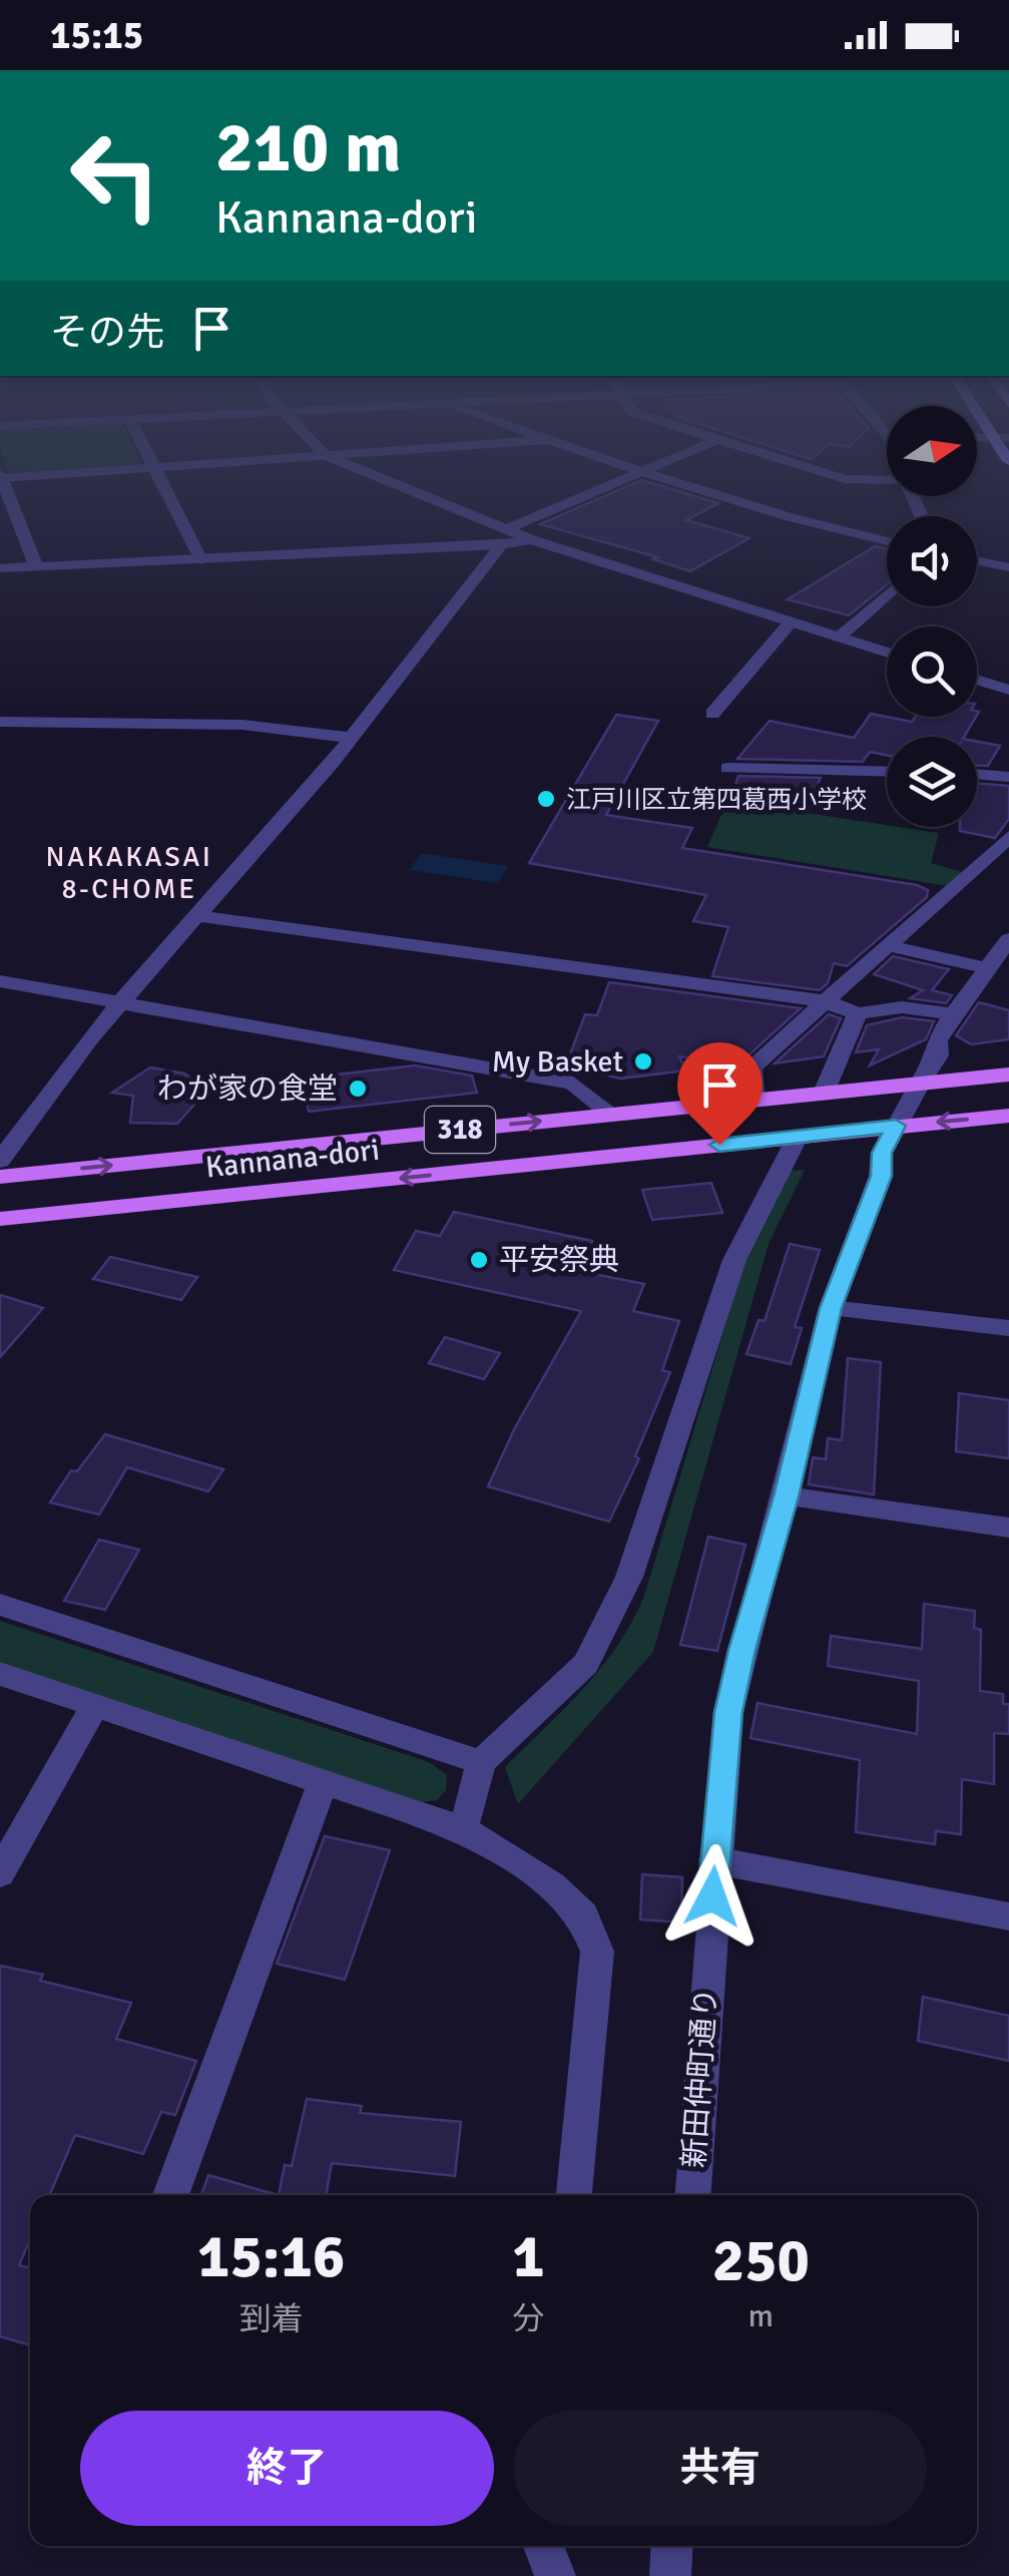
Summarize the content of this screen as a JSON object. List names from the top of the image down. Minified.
{"streets":{"main road":["318","Kannana-dori"],"street":["新田仲町通り"]},"crossings":[["Kannana-dori","新田仲町通り"]],"districts":["NAKAKASAI 8-CHOME"],"places":["江戸川区立第四葛西小学校","My Basket","わが家の食堂","平安祭典"],"north":"right","page":{"status":"15:15","turn":["210 m","Kannana-dori"],"then":"その先","eta":["15:16","到着","1","分","250","m"],"buttons":["終了","共有"]}}
